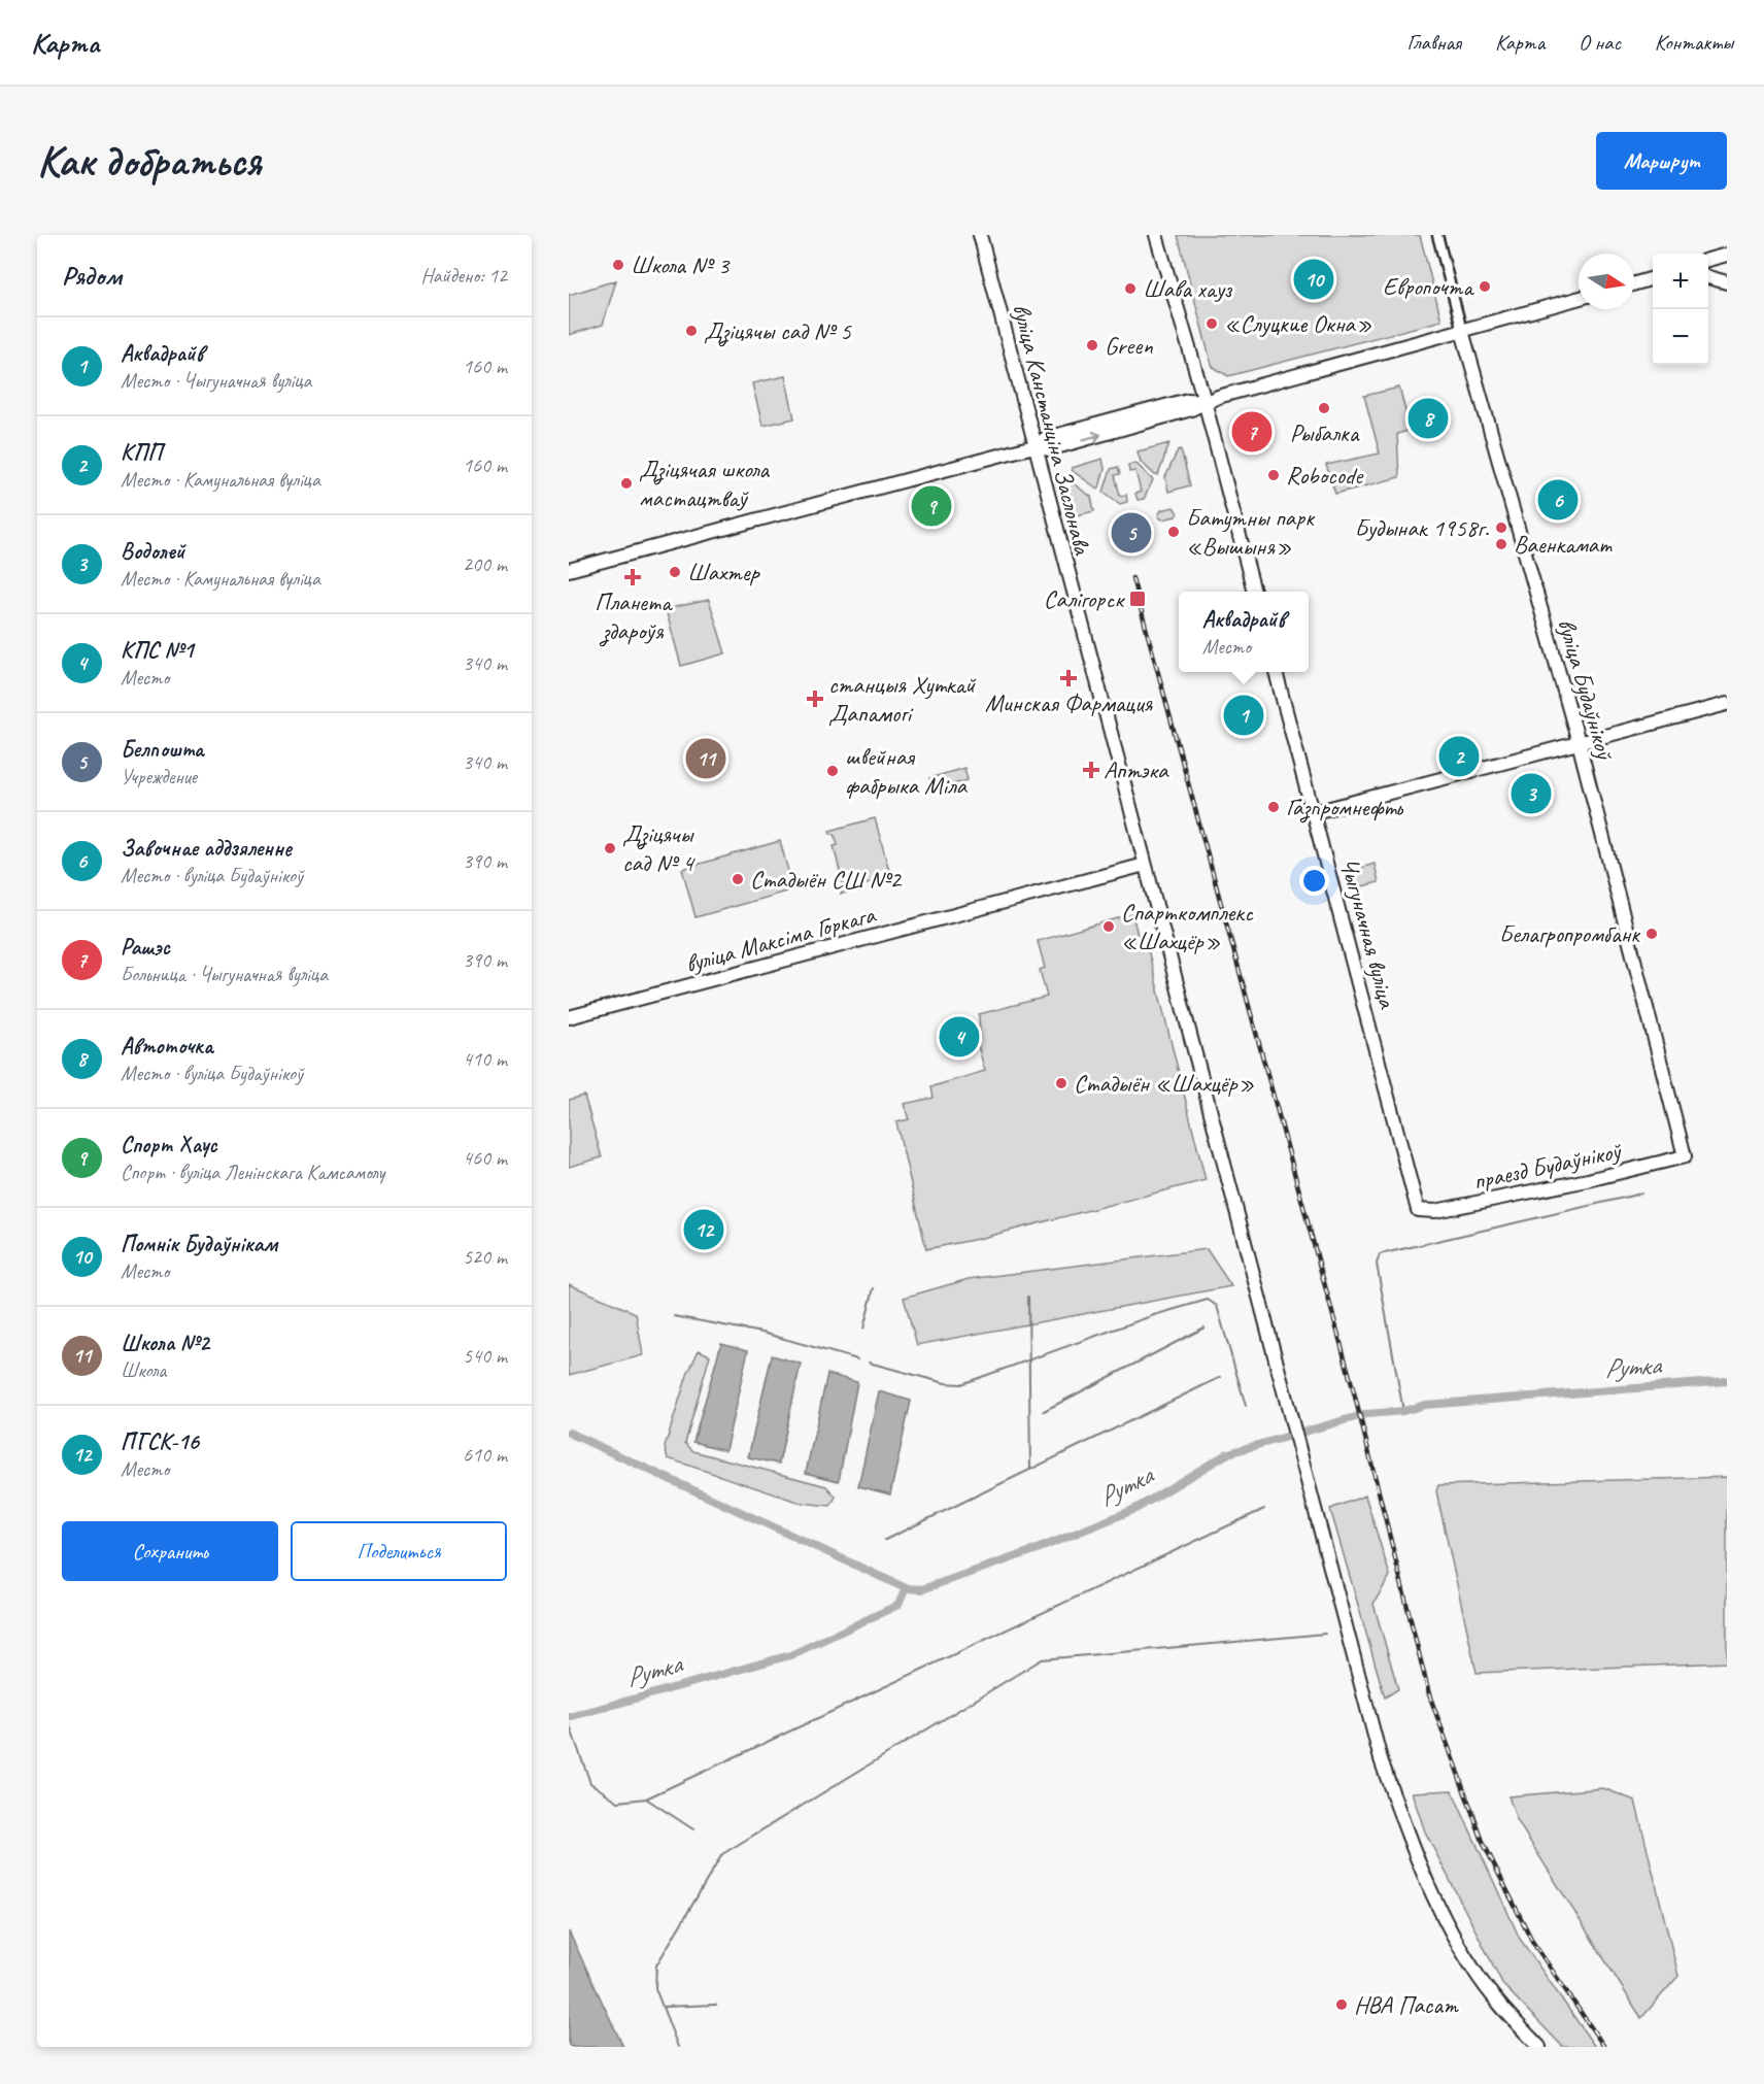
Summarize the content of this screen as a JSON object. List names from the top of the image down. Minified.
{"streets":{"main road":["вуліца Канстанціна Заслонава","вуліца Будаўнікоў","Чыгуначная вуліца","вуліца Максіма Горкага","праезд Будаўнікоў"]},"crossings":[["вуліца Канстанціна Заслонава","вуліца Максіма Горкага"],["вуліца Будаўнікоў","праезд Будаўнікоў"],["Чыгуначная вуліца","праезд Будаўнікоў"]],"water":["Рутка"],"places":{"other":["Школа № 3","Европочта","Шава хауз","«Слуцкие Окна»","Дзіцячы сад № 5","Green","Рыбалка","Robocode","Дзіцячая школа мастацтваў","Будынак 1958г.","Батутны парк «Вышыня»","Ваенкамат","Шахтер","швейная фабрыка Міла","Газпромнефть","Дзіцячы сад № 4","Стадыён СШ №2","Спарткомплекс «Шахцёр»","Белагропромбанк","Стадыён «Шахцёр»","НВА Пасат"],"health":["Планета здароўя","Минская Фармация","станцыя Хуткай Дапамогі","Аптэка"],"transit":["Салігорск"]},"north":"right","page":{"header":"Карта","nav":["Главная","Карта","О нас","Контакты"],"buttons":["Маршрут",["Сохранить","Поделиться"]],"title":"Как добраться","heading":["Рядом","Найдено: 12"],"map_buttons":["+","−"],"pins":["10","8","7","6","9","5","1","2","11","3","4","12"],"list":[{"mark":"1","name":"Аквадрайв","note":"Место · Чыгуначная вуліца","value":"160 m"},{"mark":"2","name":"КПП","note":"Место · Камунальная вуліца","value":"160 m"},{"mark":"3","name":"Водолей","note":"Место · Камунальная вуліца","value":"200 m"},{"mark":"4","name":"КПС №1","note":"Место","value":"340 m"},{"mark":"5","name":"Белпошта","note":"Учреждение","value":"340 m"},{"mark":"6","name":"Завочнае аддзяленне","note":"Место · вуліца Будаўнікоў","value":"390 m"},{"mark":"7","name":"Рашэс","note":"Больница · Чыгуначная вуліца","value":"390 m"},{"mark":"8","name":"Автоточка","note":"Место · вуліца Будаўнікоў","value":"410 m"},{"mark":"9","name":"Спорт Хаус","note":"Спорт · вуліца Ленінскага Камсамолу","value":"460 m"},{"mark":"10","name":"Помнік Будаўнікам","note":"Место","value":"520 m"},{"mark":"11","name":"Школа №2","note":"Школа","value":"540 m"},{"mark":"12","name":"ПГСК-16","note":"Место","value":"610 m"}],"popup":["Аквадрайв","Место"]}}
